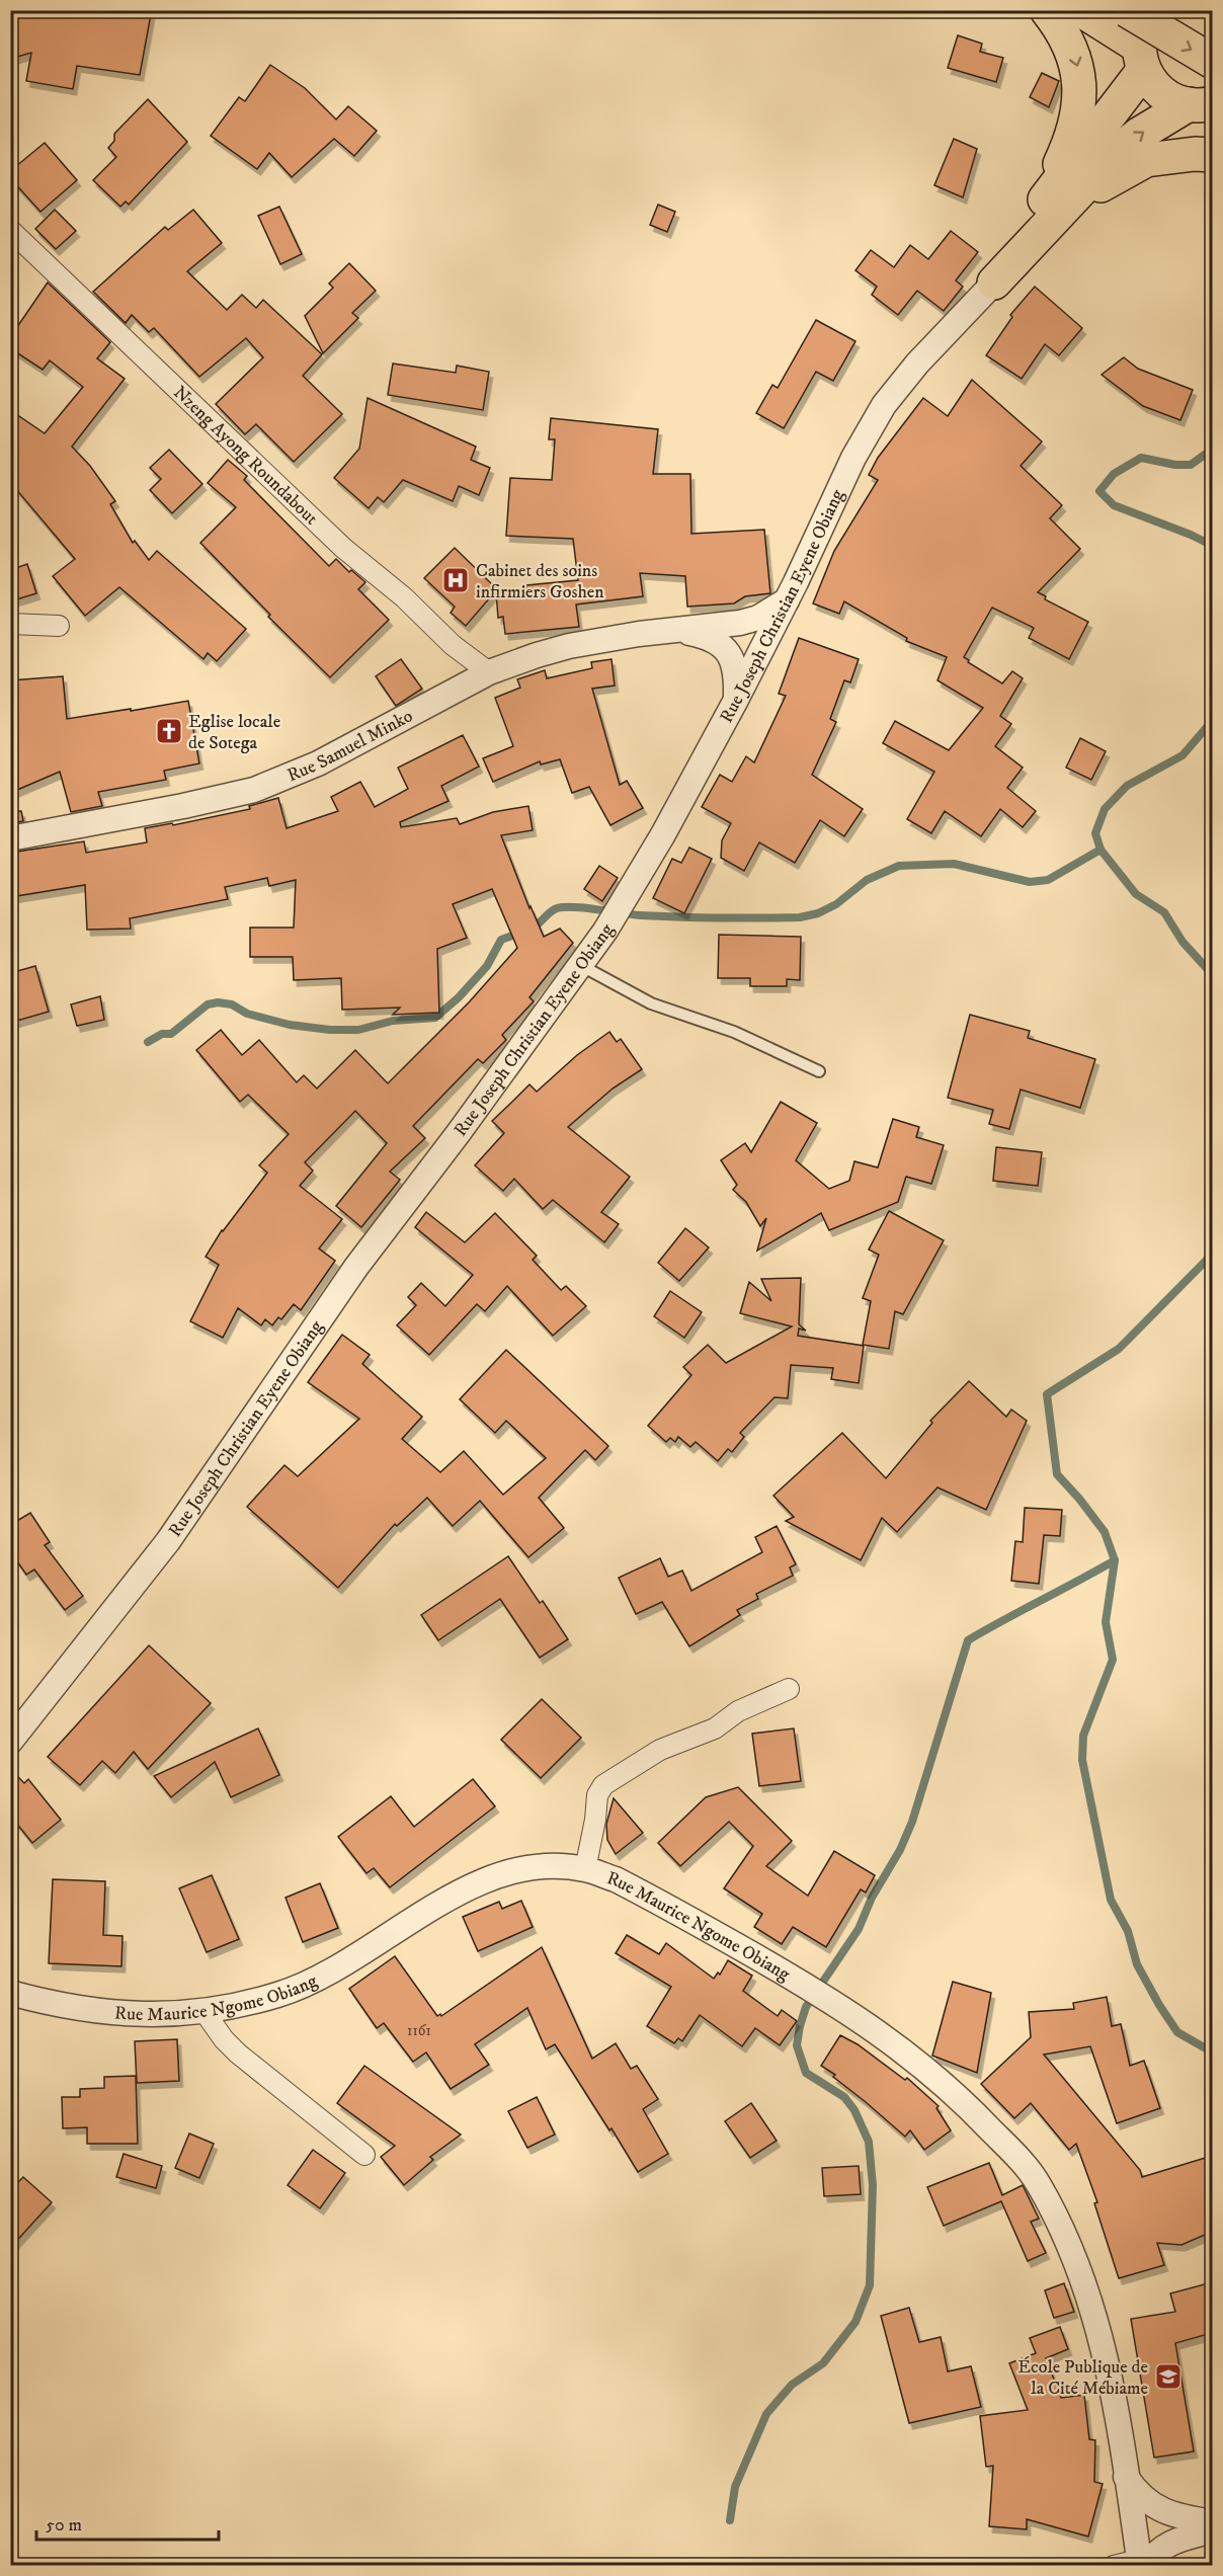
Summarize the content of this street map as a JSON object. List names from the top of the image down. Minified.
{"streets":{"street":["Nzeng Ayong Roundabout","Rue Joseph Christian Eyene Obiang","Rue Samuel Minko","Rue Maurice Ngome Obiang"]},"crossings":[["Nzeng Ayong Roundabout","Rue Samuel Minko"],["Rue Joseph Christian Eyene Obiang","Rue Samuel Minko"]],"places":{"hospital":["Cabinet des soins infirmiers Goshen"],"church":["Eglise locale de Sotega"],"school or university":["École Publique de la Cité Mébiame"]},"house_numbers":["1161"],"scale_bar":"50 m"}
